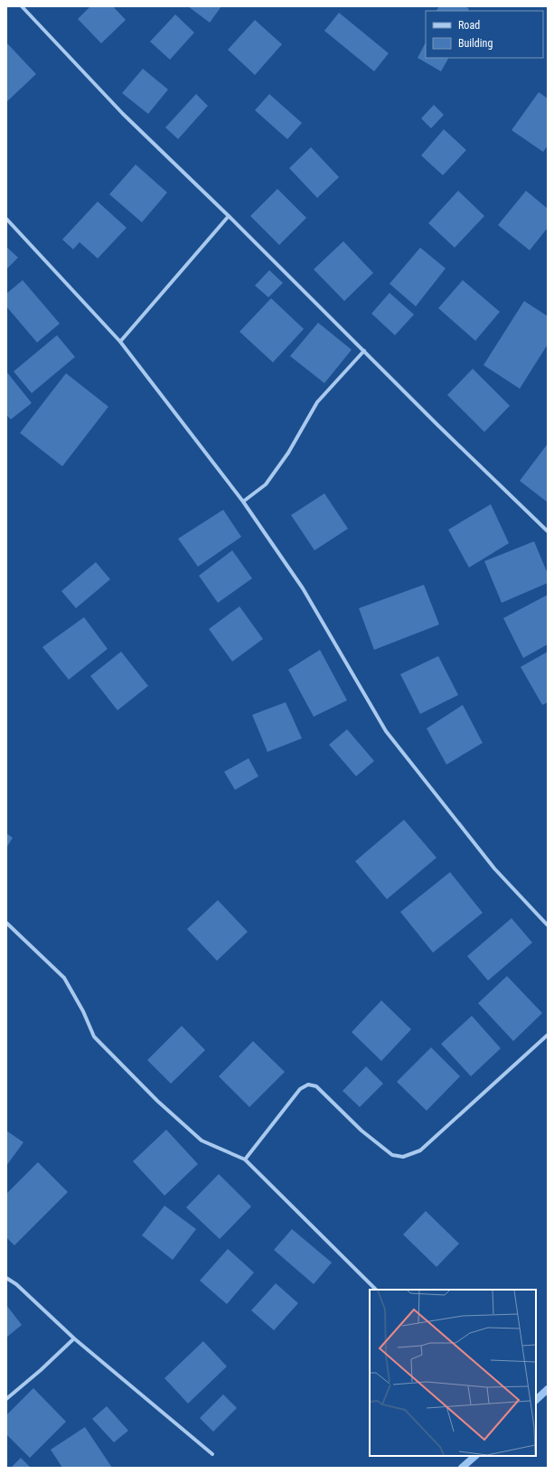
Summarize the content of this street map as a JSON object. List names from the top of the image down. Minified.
{"legend":["Road","Building"]}
